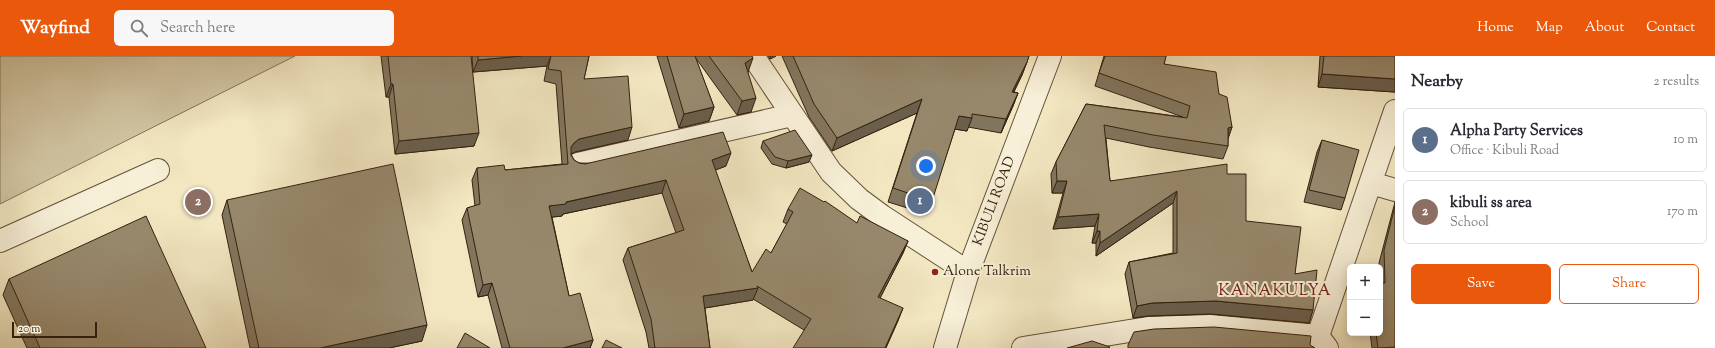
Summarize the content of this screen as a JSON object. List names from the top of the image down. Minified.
{"streets":{"street":["KIBULI ROAD"]},"districts":["KANAKULYA"],"places":["Alone Talkrim"],"scale_bar":"20 m","page":{"header":"Wayfind","search":"Search here","nav":["Home","Map","About","Contact"],"heading":["Nearby","2 results"],"list":[{"mark":"1","name":"Alpha Party Services","note":"Office · Kibuli Road","value":"10 m"},{"mark":"2","name":"kibuli ss area","note":"School","value":"170 m"}],"pins":["1","2"],"buttons":["Save","Share"],"map_buttons":["+","−"],"scale":"20 m"}}
